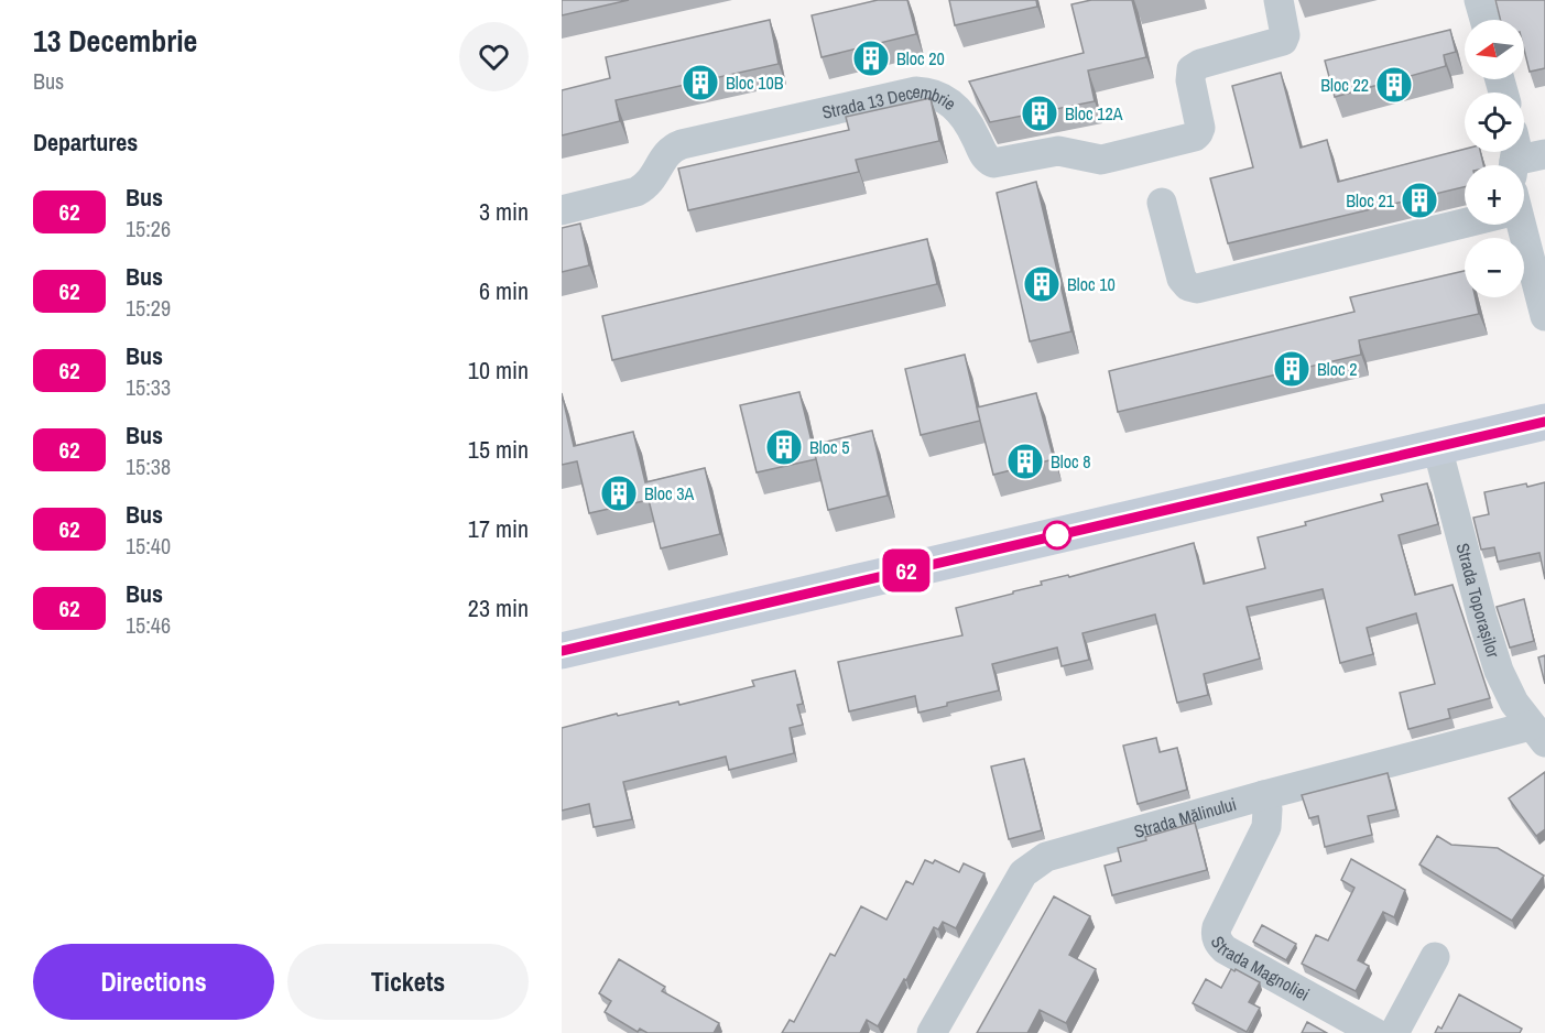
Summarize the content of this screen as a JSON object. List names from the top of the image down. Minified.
{"streets":{"street":["Strada 13 Decembrie","Strada Toporașilor","Strada Mălinului","Strada Magnoliei"]},"crossings":[["Strada Toporașilor","Strada Mălinului"],["Strada Mălinului","Strada Magnoliei"]],"places":{"building":["Bloc 20","Bloc 10B","Bloc 22","Bloc 12A","Bloc 21","Bloc 10","Bloc 2","Bloc 5","Bloc 8","Bloc 3A"]},"lines":["bus line 62"],"north":"left","page":{"heading":[["13 Decembrie","Bus"],"Departures"],"on_map":"62","map_buttons":["+","−"],"list":[{"mark":"62","name":"Bus","note":"15:26","value":"3 min"},{"mark":"62","name":"Bus","note":"15:29","value":"6 min"},{"mark":"62","name":"Bus","note":"15:33","value":"10 min"},{"mark":"62","name":"Bus","note":"15:38","value":"15 min"},{"mark":"62","name":"Bus","note":"15:40","value":"17 min"},{"mark":"62","name":"Bus","note":"15:46","value":"23 min"}],"buttons":["Directions","Tickets"]}}
